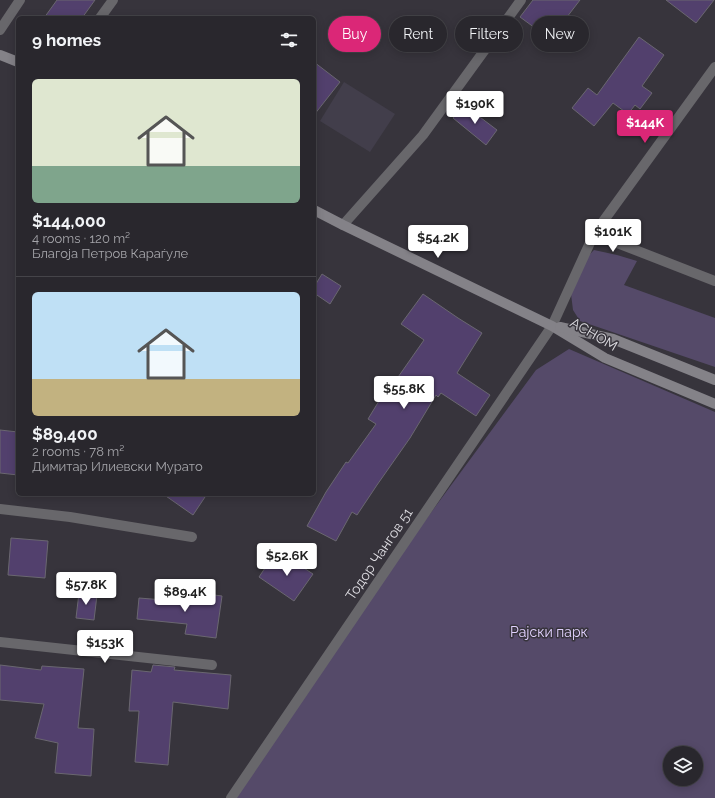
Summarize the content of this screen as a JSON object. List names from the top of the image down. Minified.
{"streets":{"street":["АСНОМ","Тодор Чангов 51"]},"crossings":[["АСНОМ","Тодор Чангов 51"]],"parks":["Рајски парк"],"page":{"chip":["Buy","Rent","Filters","New"],"heading":"9 homes","list":[{"name":"$144,000","note":"4 rooms · 120 m² · Благоја Петров Караѓуле"},{"name":"$89,400","note":"2 rooms · 78 m² · Димитар Илиевски Мурато"}],"price":["$190K","$144K","$101K","$54.2K","$55.8K","$52.6K","$57.8K","$89.4K","$153K"]}}
